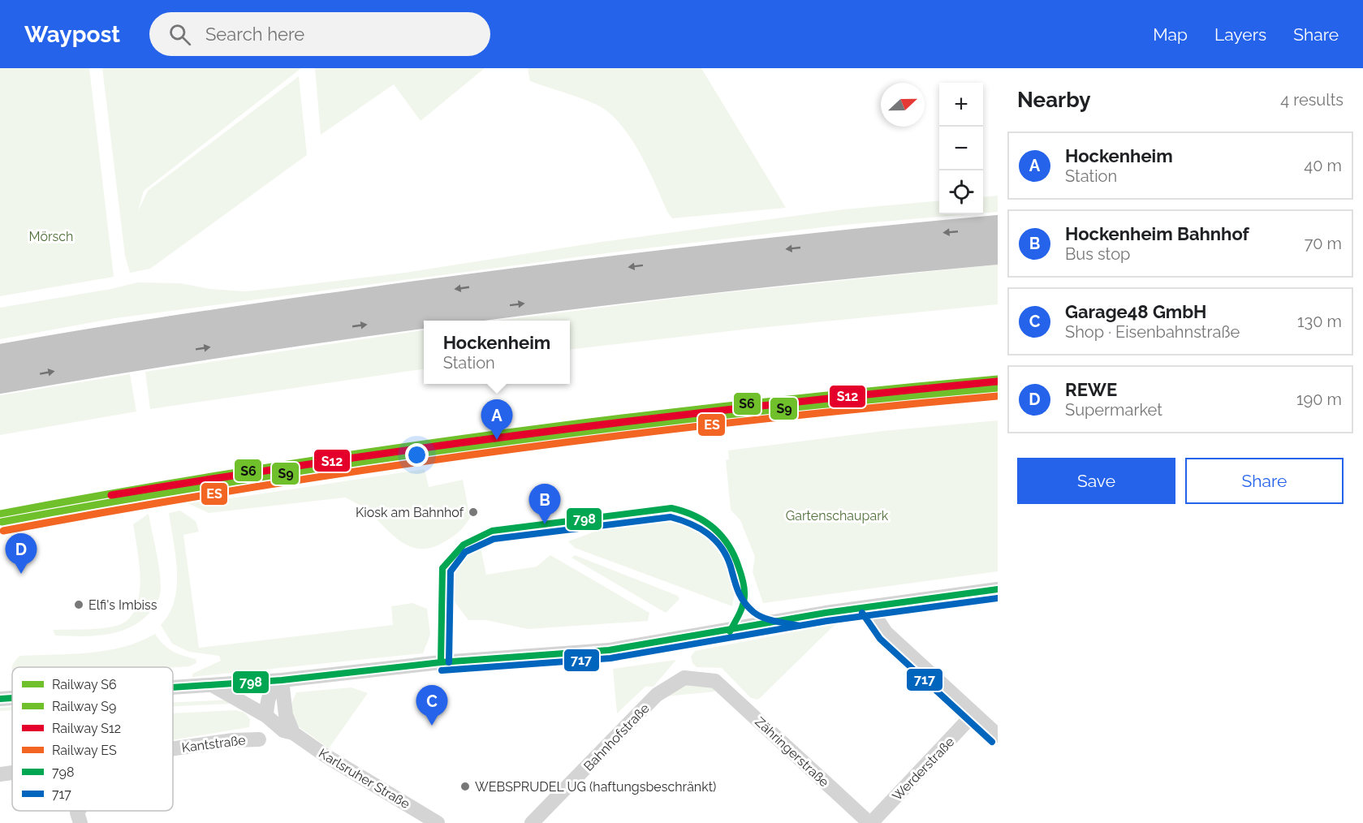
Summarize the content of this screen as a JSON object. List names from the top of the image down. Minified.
{"streets":{"street":["Bahnhofstraße","Kantstraße","Zähringerstraße","Werderstraße","Karlsruher Straße"]},"crossings":[["Bahnhofstraße","Zähringerstraße"],["Zähringerstraße","Werderstraße"]],"parks":["Mörsch","Gartenschaupark"],"places":["Kiosk am Bahnhof","Elfi's Imbiss","WEBSPRUDEL UG (haftungsbeschränkt)"],"lines":["rail line S6","rail line S12","rail line S9","rail line ES","transit line 798","transit line 717"],"legend":["Railway S6","Railway S9","Railway S12","Railway ES","798","717"],"north":"right","page":{"header":"Waypost","search":"Search here","nav":["Map","Layers","Share"],"heading":["Nearby","4 results"],"map_buttons":["+","−"],"list":[{"mark":"A","name":"Hockenheim","note":"Station","value":"40 m"},{"mark":"B","name":"Hockenheim Bahnhof","note":"Bus stop","value":"70 m"},{"mark":"C","name":"Garage48 GmbH","note":"Shop · Eisenbahnstraße","value":"130 m"},{"mark":"D","name":"REWE","note":"Supermarket","value":"190 m"}],"popup":["Hockenheim","Station"],"pins":["A","B","D","C"],"buttons":["Save","Share"]}}
